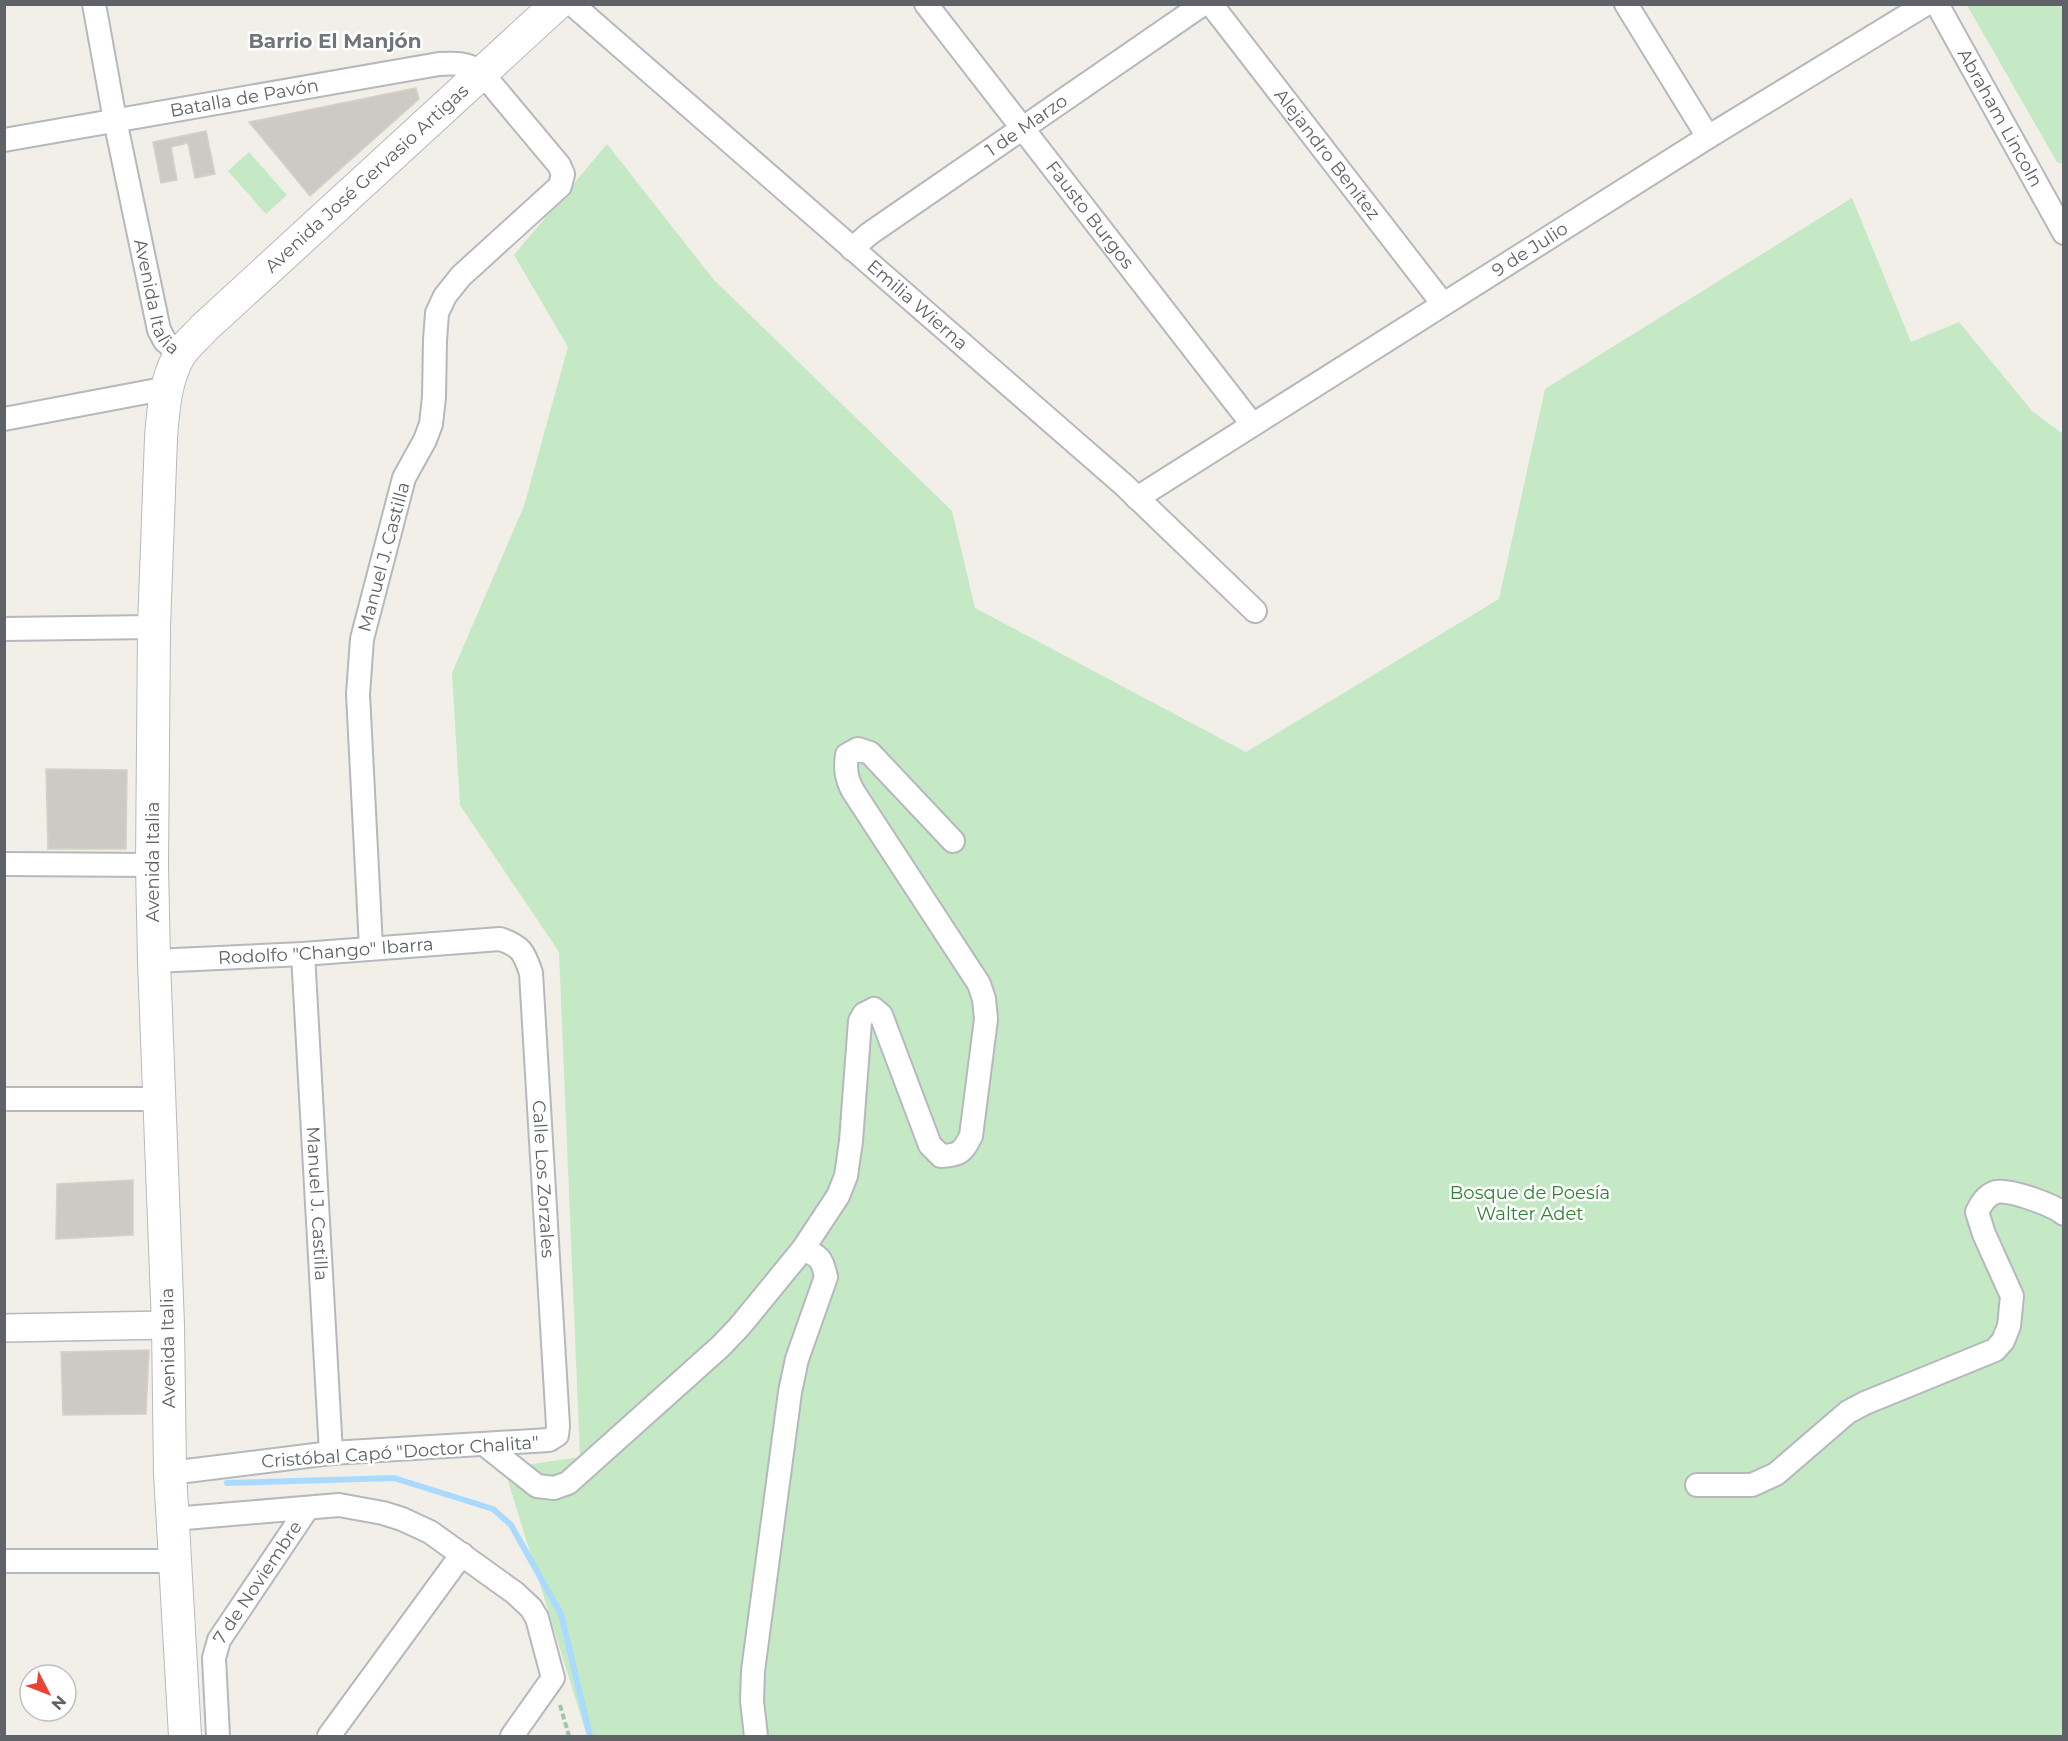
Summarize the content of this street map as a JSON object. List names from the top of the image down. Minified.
{"streets":{"main road":["Avenida José Gervasio Artigas","Avenida Italia"],"street":["Batalla de Pavón","Abraham Lincoln","1 de Marzo","Alejandro Benítez","Fausto Burgos","9 de Julio","Emilia Wierna","Manuel J. Castilla","Rodolfo \"Chango\" Ibarra","Calle Los Zorzales","Cristóbal Capó \"Doctor Chalita\"","7 de Noviembre"]},"crossings":[["Batalla de Pavón","Avenida José Gervasio Artigas"],["Batalla de Pavón","Avenida Italia"],["Batalla de Pavón","Manuel J. Castilla"],["1 de Marzo","Fausto Burgos"],["1 de Marzo","Emilia Wierna"],["Alejandro Benítez","9 de Julio"],["Avenida José Gervasio Artigas","Avenida Italia"],["Avenida José Gervasio Artigas","Emilia Wierna"],["Avenida José Gervasio Artigas","Manuel J. Castilla"],["Fausto Burgos","9 de Julio"],["9 de Julio","Emilia Wierna"],["Avenida Italia","Rodolfo \"Chango\" Ibarra"],["Avenida Italia","Cristóbal Capó \"Doctor Chalita\""],["Manuel J. Castilla","Rodolfo \"Chango\" Ibarra"],["Manuel J. Castilla","Cristóbal Capó \"Doctor Chalita\""],["Rodolfo \"Chango\" Ibarra","Calle Los Zorzales"],["Calle Los Zorzales","Cristóbal Capó \"Doctor Chalita\""]],"districts":["Barrio El Manjón"],"parks":["Bosque de Poesía Walter Adet"],"north":"bottom right"}
